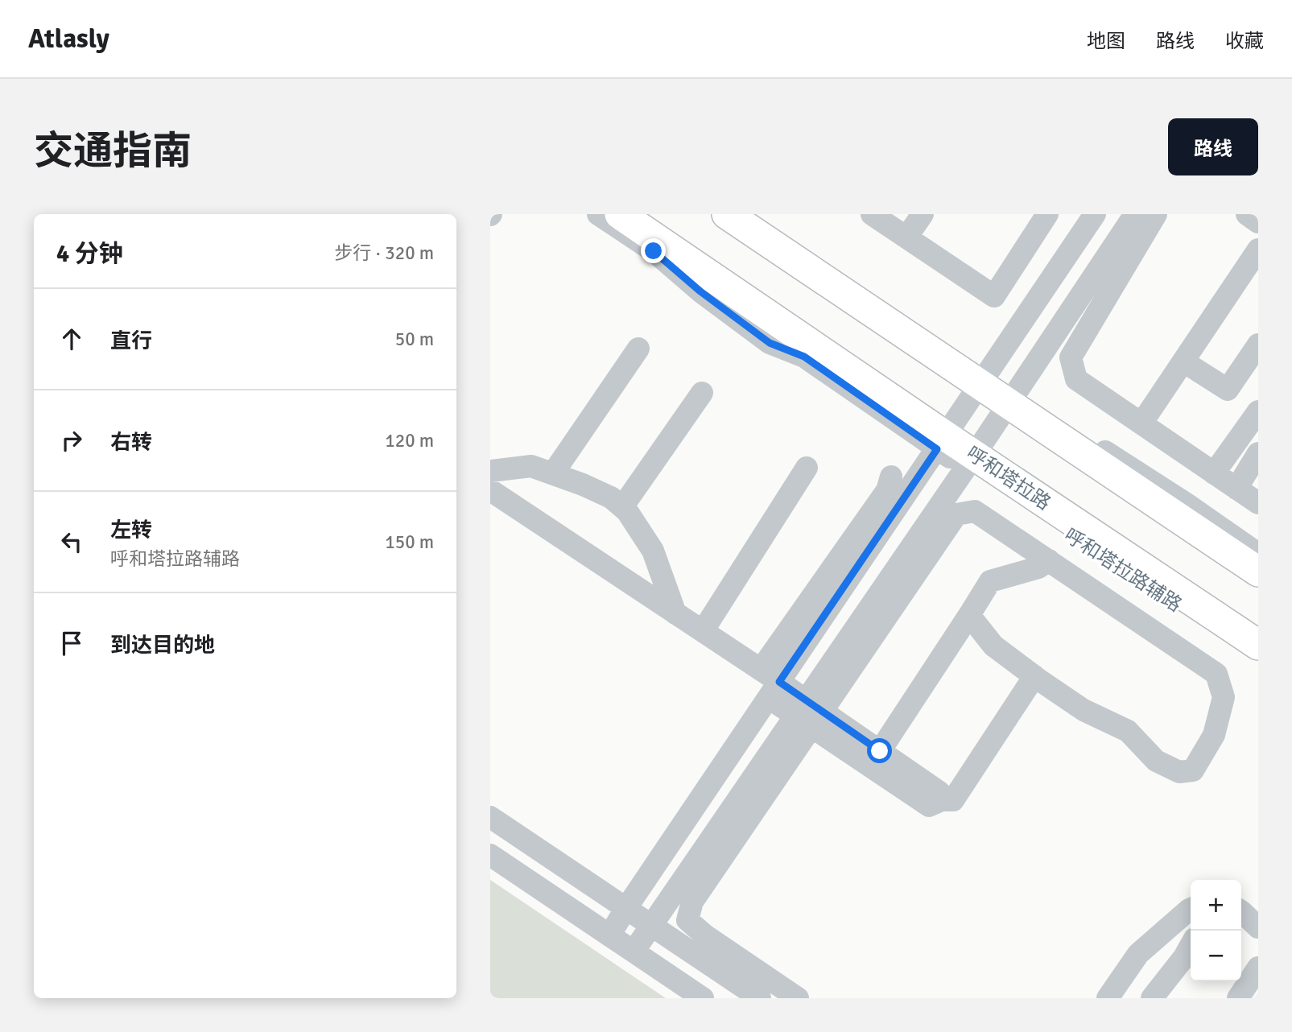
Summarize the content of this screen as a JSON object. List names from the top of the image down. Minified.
{"streets":{"main road":["呼和塔拉路"],"street":["呼和塔拉路辅路"]},"crossings":[["呼和塔拉路","呼和塔拉路辅路"]],"page":{"header":"Atlasly","nav":["地图","路线","收藏"],"title":"交通指南","buttons":"路线","heading":["4 分钟","步行 · 320 m"],"list":[["直行","50 m"],["右转","120 m"],["左转","呼和塔拉路辅路","150 m"],"到达目的地"],"map_buttons":["+","−"]}}
